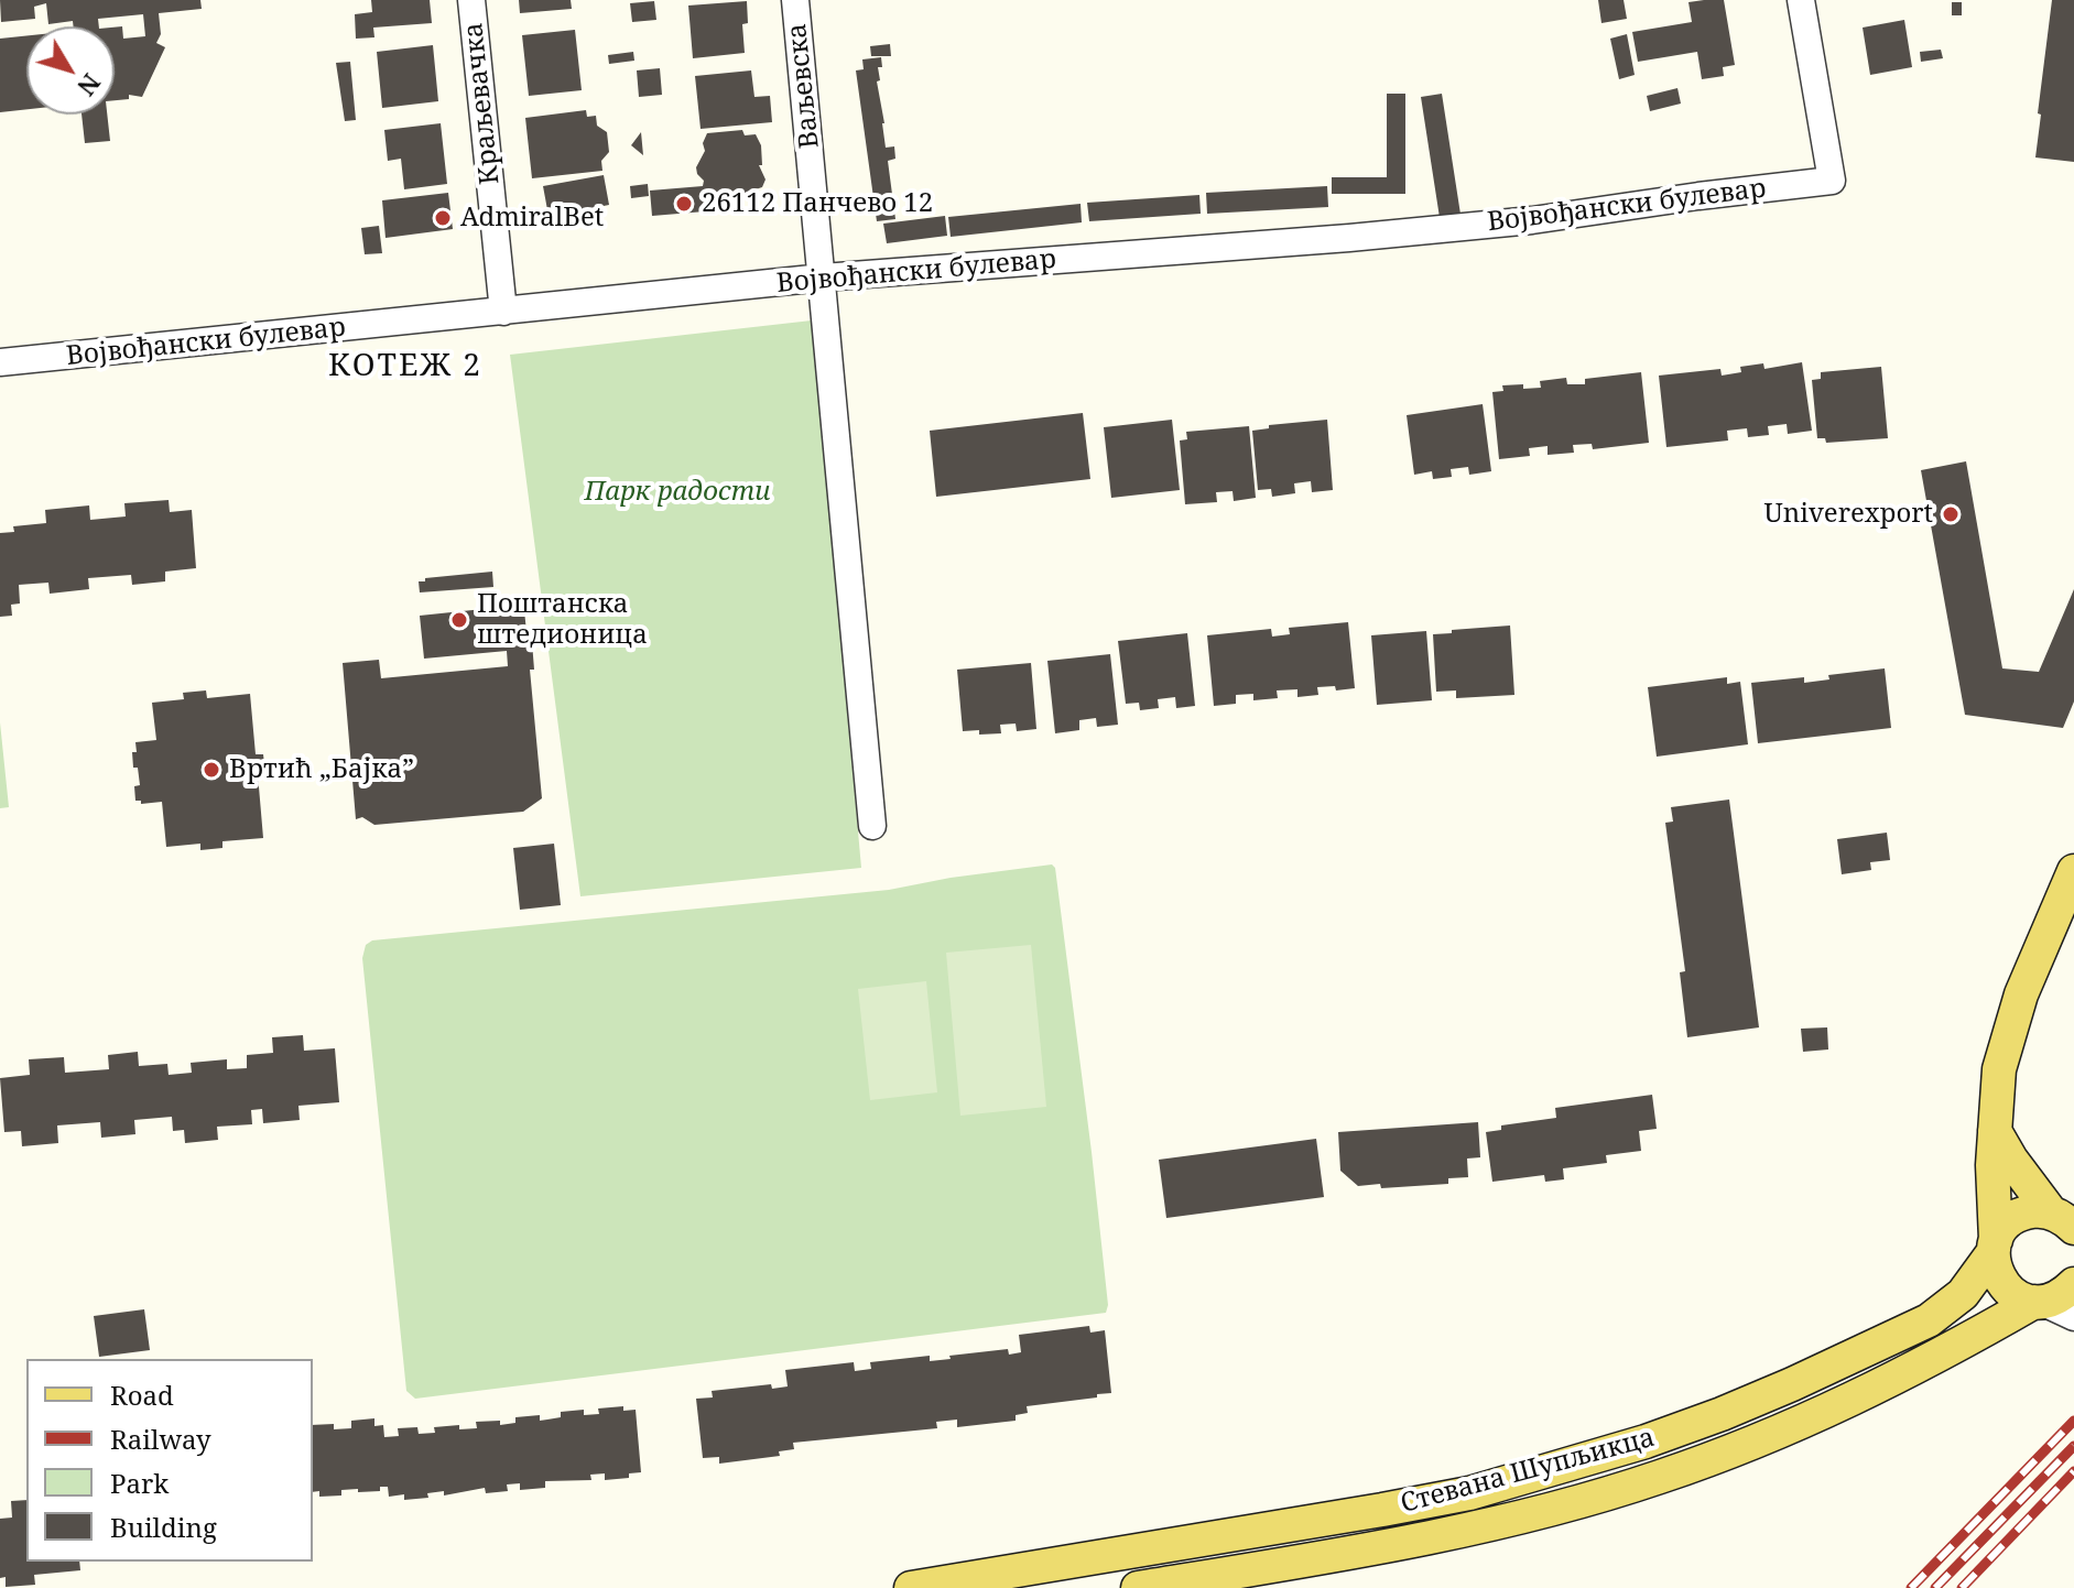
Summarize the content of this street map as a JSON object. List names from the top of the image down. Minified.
{"streets":{"main road":["Стевана Шупљикца"],"street":["Ваљевска","Краљевачка","Војвођански булевар"]},"crossings":[["Ваљевска","Војвођански булевар"],["Краљевачка","Војвођански булевар"]],"districts":["КОТЕЖ 2"],"parks":["Парк радости"],"places":["26112 Панчево 12","AdmiralBet","Univerexport","Поштанска штедионица","Вртић „Бајка”"],"legend":["Road","Railway","Park","Building"],"north":"bottom right"}
